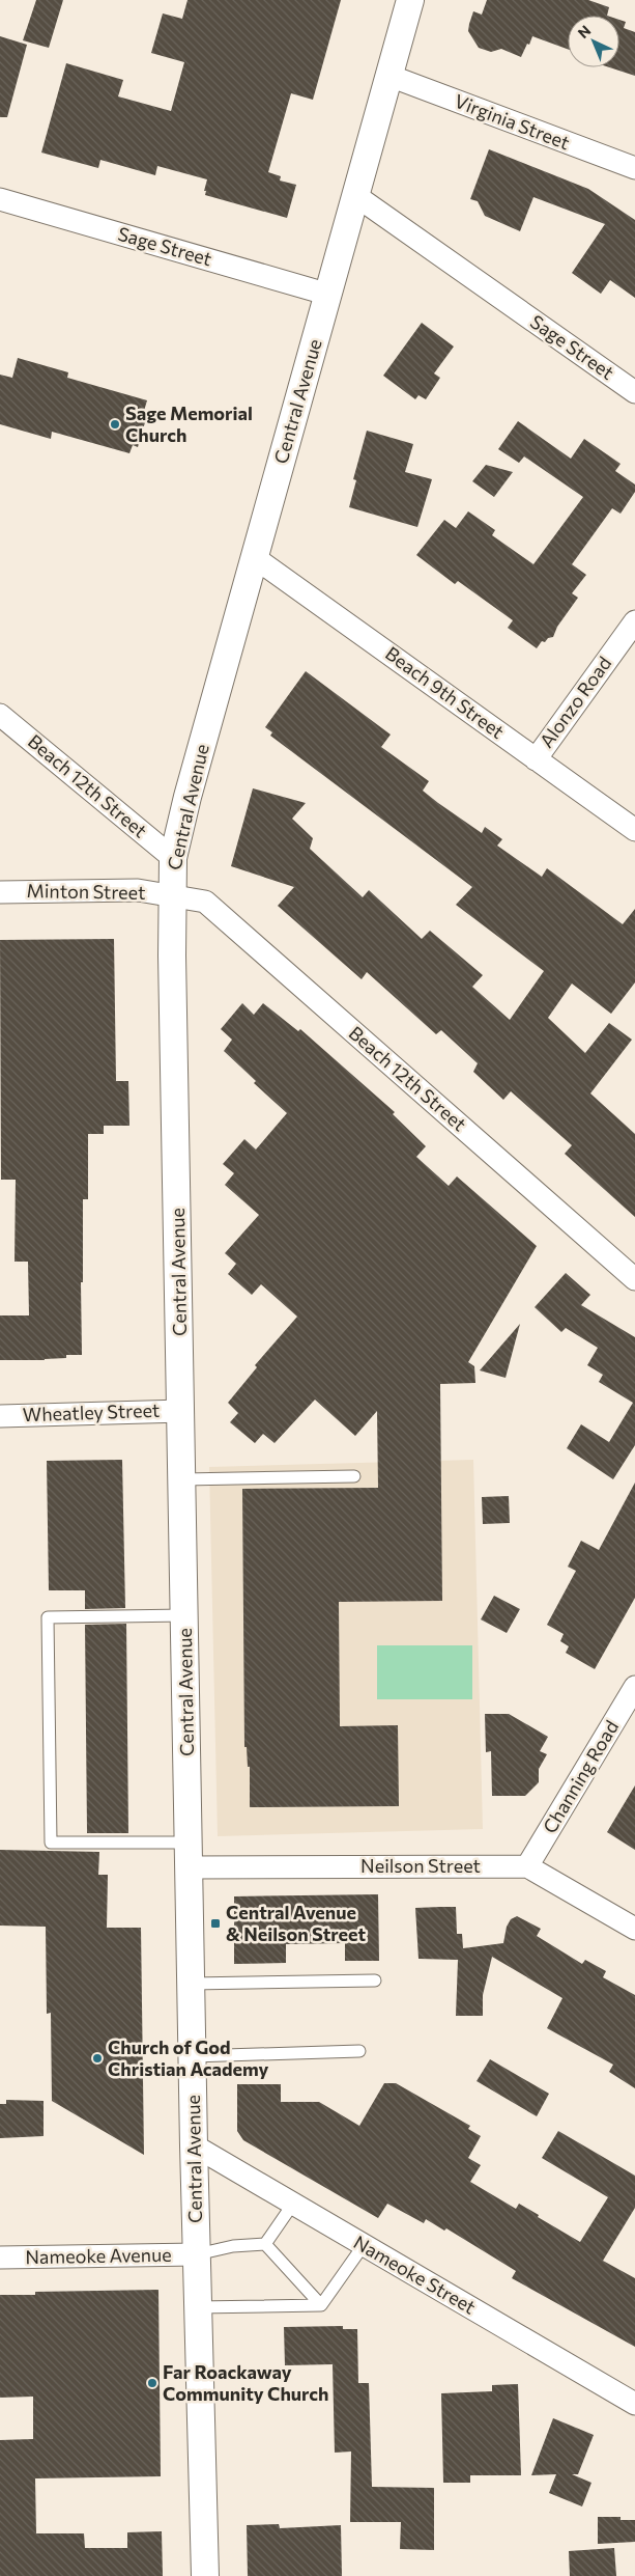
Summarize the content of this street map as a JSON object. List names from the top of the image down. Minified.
{"streets":{"street":["Virginia Street","Sage Street","Central Avenue","Beach 9th Street","Alonzo Road","Beach 12th Street","Minton Street","Wheatley Street","Channing Road","Neilson Street","Nameoke Avenue","Nameoke Street"]},"crossings":[["Virginia Street","Central Avenue"],["Sage Street","Central Avenue"],["Central Avenue","Beach 9th Street"],["Central Avenue","Beach 12th Street"],["Central Avenue","Minton Street"],["Central Avenue","Wheatley Street"],["Central Avenue","Neilson Street"],["Central Avenue","Nameoke Avenue"],["Central Avenue","Nameoke Street"],["Beach 9th Street","Alonzo Road"],["Beach 12th Street","Minton Street"],["Channing Road","Neilson Street"]],"places":{"other":["Sage Memorial Church","Church of God Christian Academy","Far Roackaway Community Church"],"transit":["Central Avenue & Neilson Street"]},"north":"top left"}
